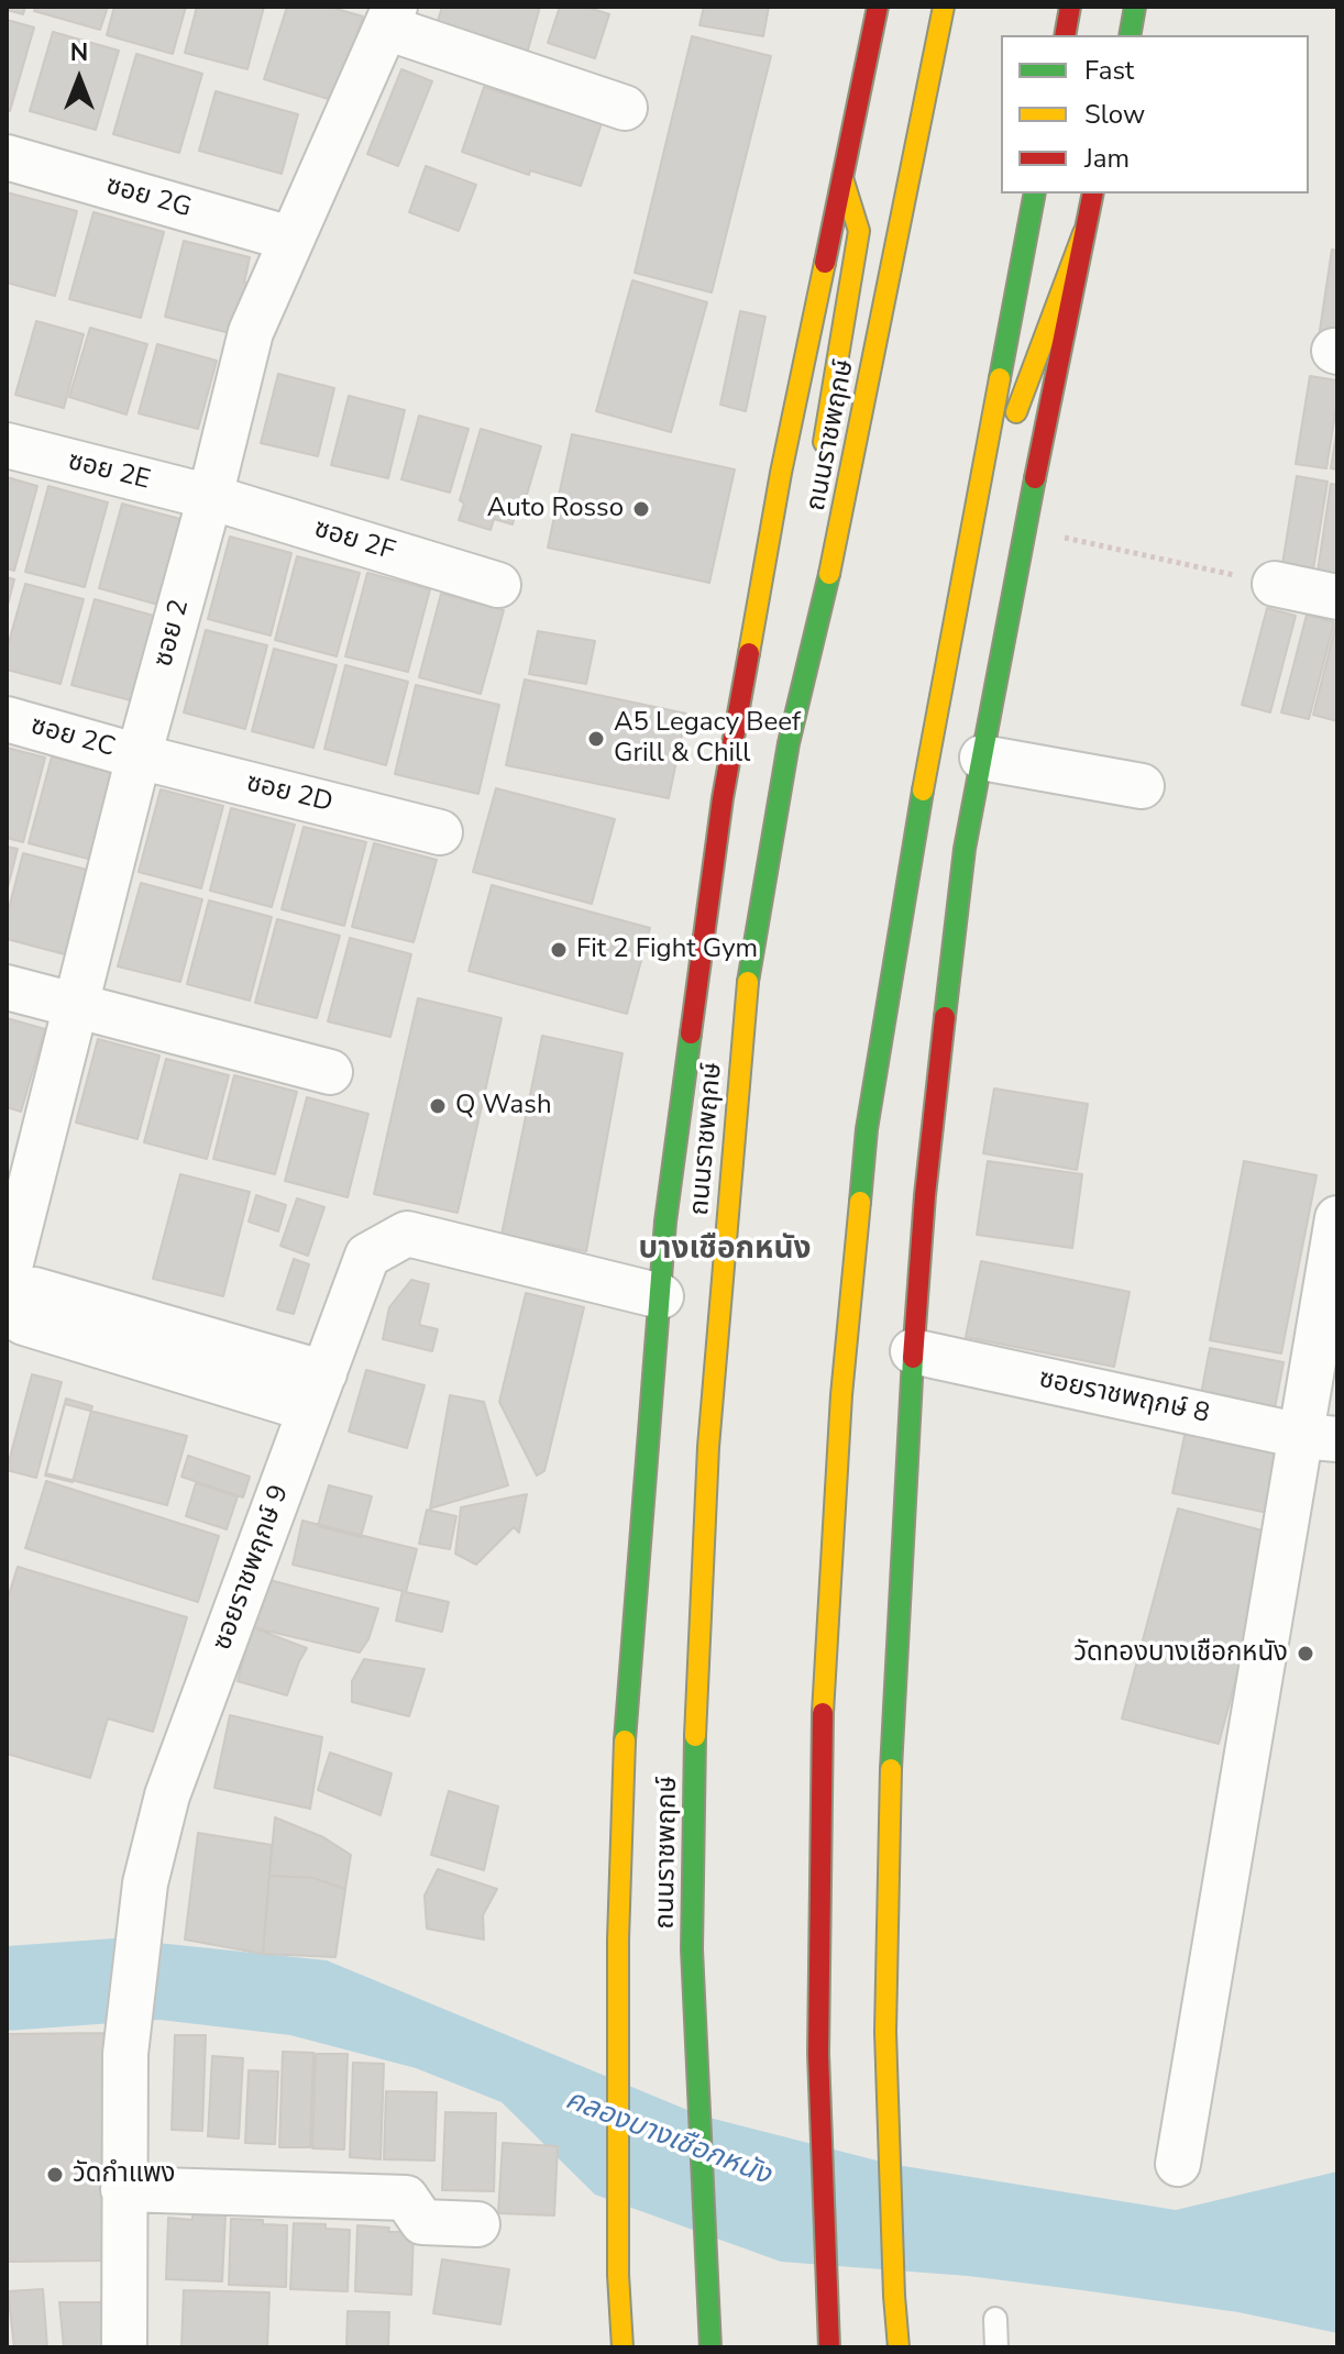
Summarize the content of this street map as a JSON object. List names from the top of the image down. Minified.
{"streets":{"main road":["ถนนราชพฤกษ์"],"street":["ซอย 2G","ซอย 2E","ซอย 2F","ซอย 2","ซอย 2C","ซอย 2D","ซอยราชพฤกษ์ 8","ซอยราชพฤกษ์ 9"]},"crossings":[["ซอย 2G","ซอย 2"],["ถนนราชพฤกษ์","ซอยราชพฤกษ์ 9"],["ซอย 2E","ซอย 2F"],["ซอย 2E","ซอย 2"],["ซอย 2F","ซอย 2"],["ซอย 2","ซอย 2C"],["ซอย 2","ซอย 2D"],["ซอย 2C","ซอย 2D"]],"districts":["บางเชือกหนัง"],"water":["คลองบางเชือกหนัง"],"places":["Auto Rosso","A5 Legacy Beef Grill & Chill","Fit 2 Fight Gym","Q Wash","วัดทองบางเชือกหนัง","วัดกำแพง"],"legend":["Fast","Slow","Jam"],"north":"top"}
